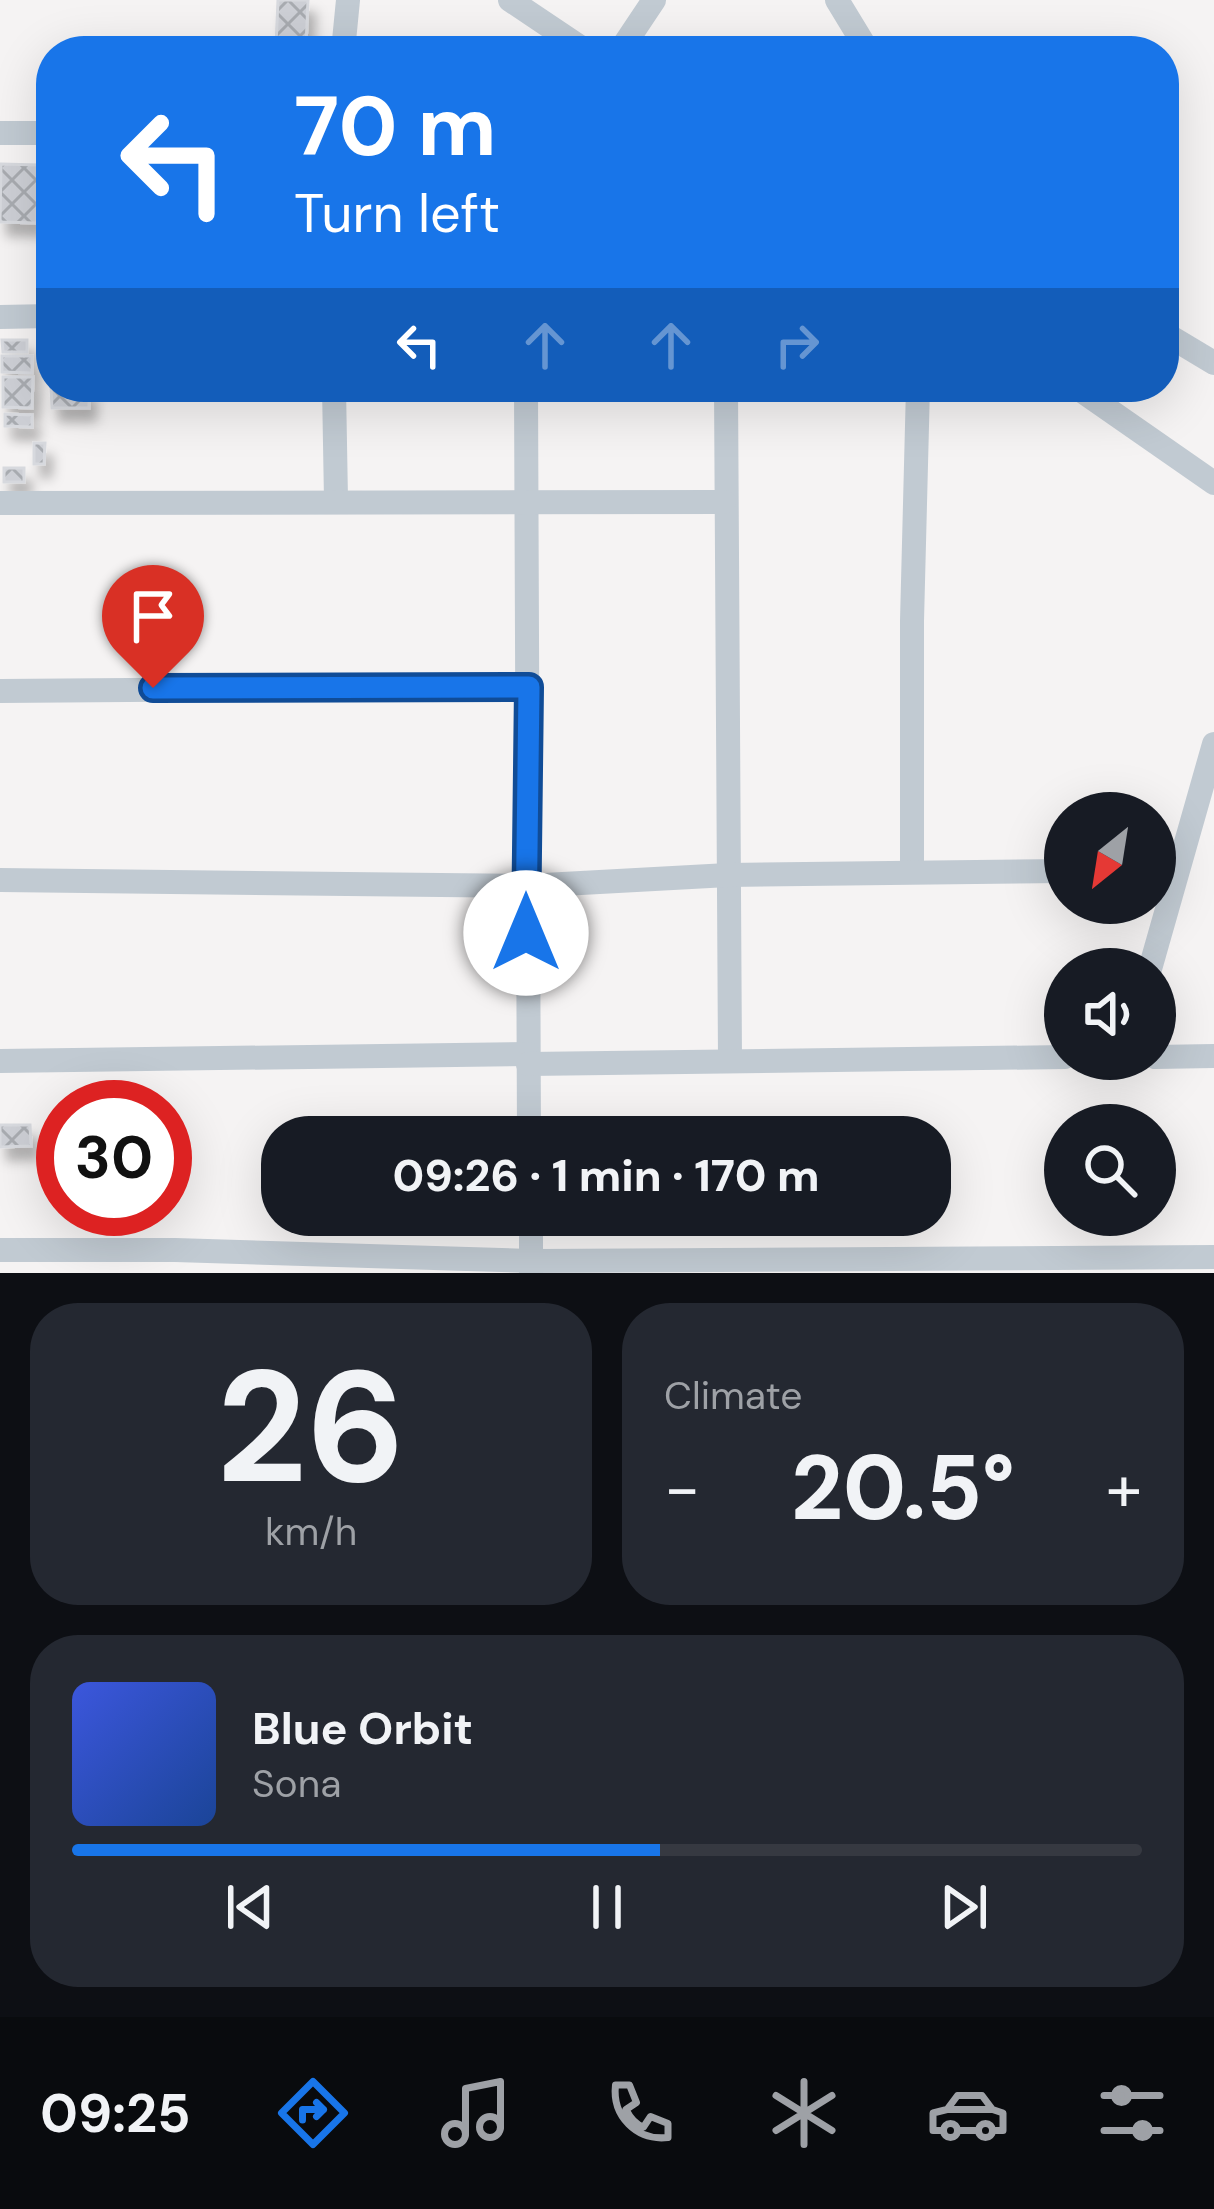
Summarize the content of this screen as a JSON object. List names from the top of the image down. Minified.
{"north":"bottom left","page":{"turn":["70 m","Turn left"],"limit":"30","trip":"09:26 · 1 min · 170 m","tile":[["26","km/h"],"Climate"],"heat":["−","20.5°","+"],"song":["Blue Orbit","Sona"],"tabs":"09:25"}}
